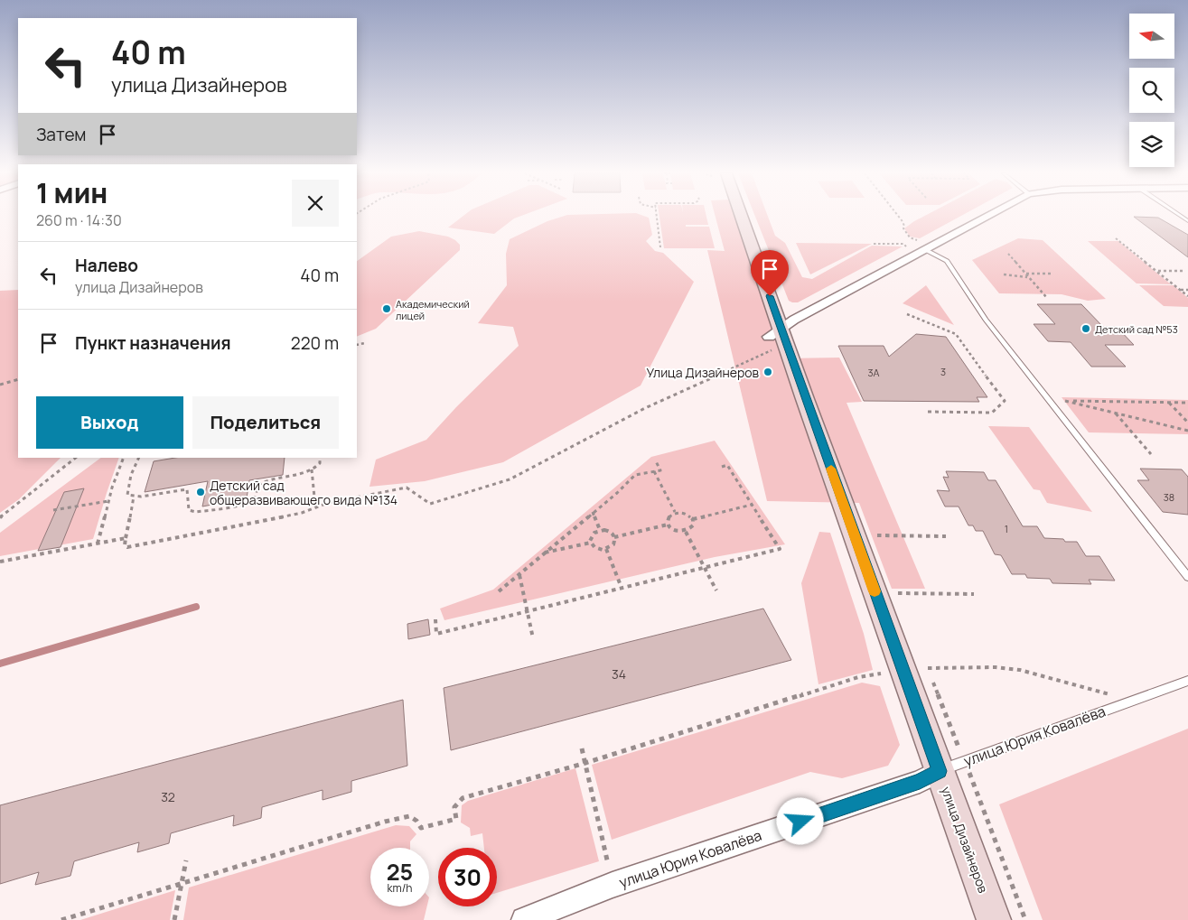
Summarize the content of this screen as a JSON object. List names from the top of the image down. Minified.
{"streets":{"street":["улица Юрия Ковалёва","улица Дизайнеров"]},"crossings":[["улица Юрия Ковалёва","улица Дизайнеров"]],"places":["Академический лицей","Детский сад №53","Улица Дизайнеров","Детский сад общеразвивающего вида №134"],"house_numbers":["3","3А","38","1","34","32"],"north":"left","page":{"turn":["40 m","улица Дизайнеров"],"then":"Затем","heading":["1 мин","260 m · 14:30"],"list":[{"name":"Налево","note":"улица Дизайнеров","value":"40 m"},{"name":"Пункт назначения","value":"220 m"}],"buttons":["Выход","Поделиться"],"speed":"25 km/h","limit":"30"}}
